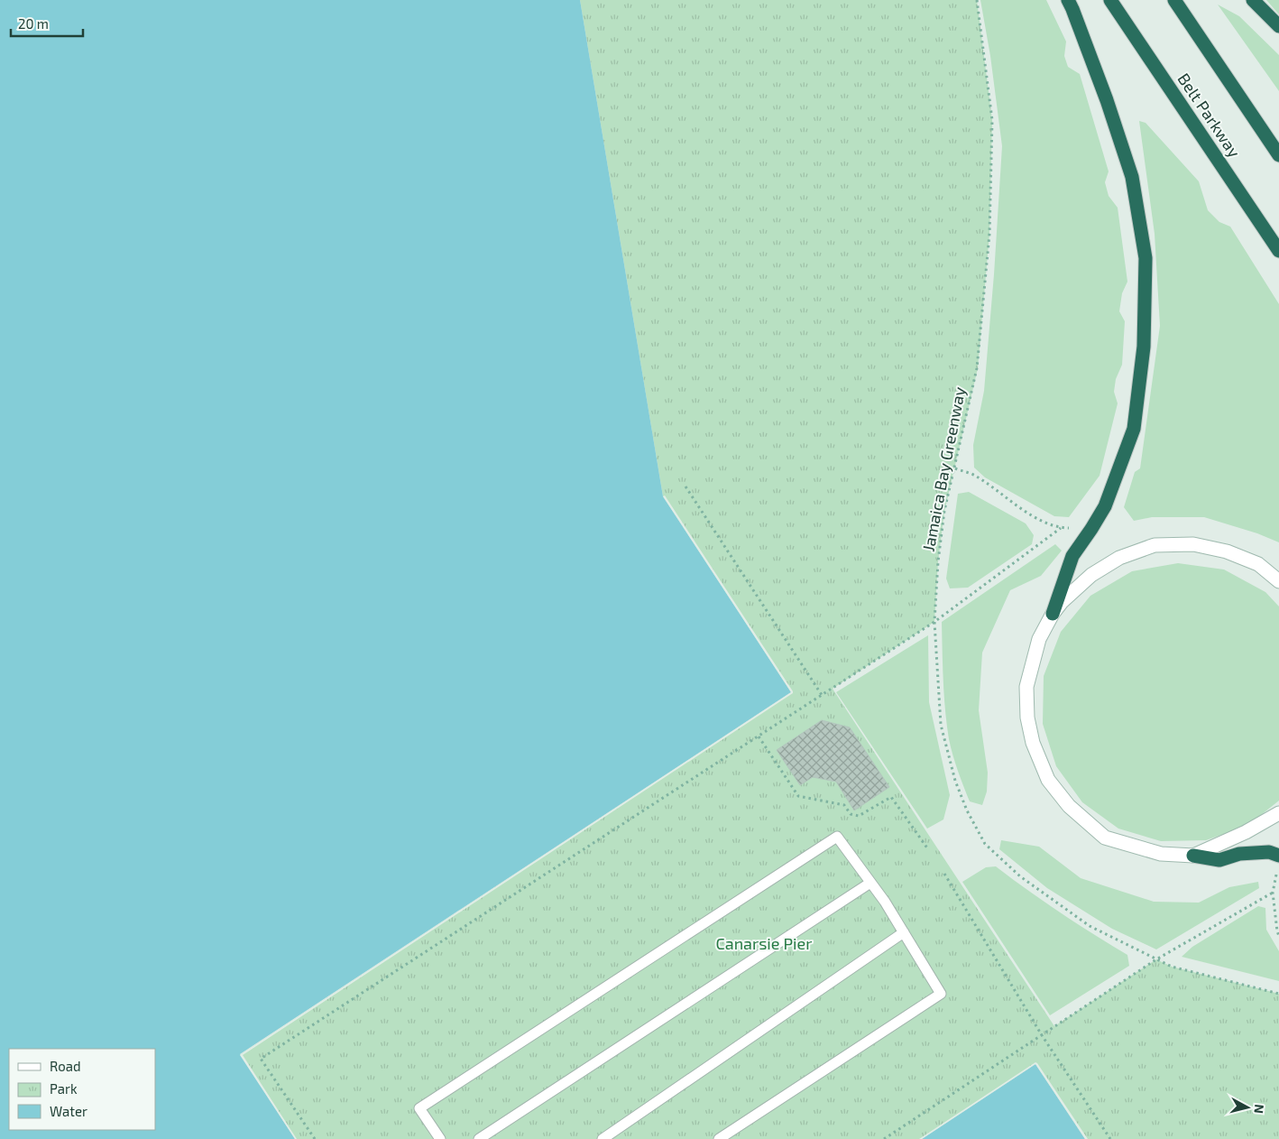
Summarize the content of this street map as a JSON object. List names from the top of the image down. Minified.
{"streets":{"highway":["Belt Parkway"],"path":["Jamaica Bay Greenway"]},"parks":["Canarsie Pier"],"legend":["Road","Park","Water"],"scale_bar":"20 m","north":"right"}
